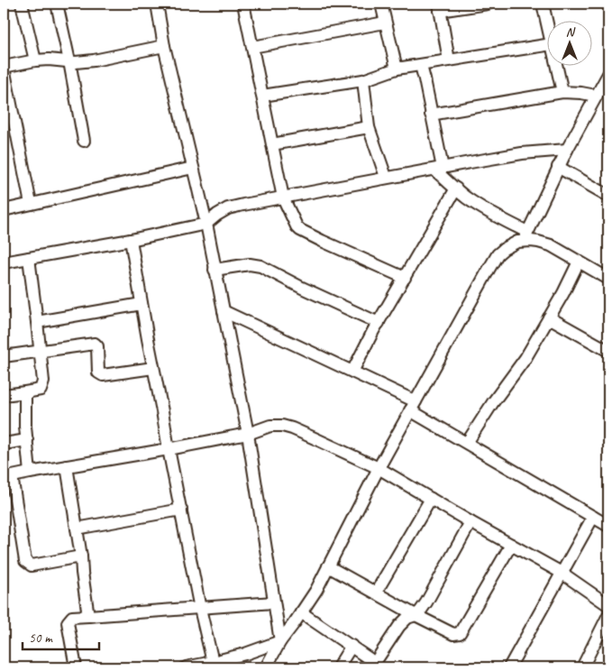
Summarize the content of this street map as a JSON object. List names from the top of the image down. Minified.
{"scale_bar":"50 m","north":"top"}
